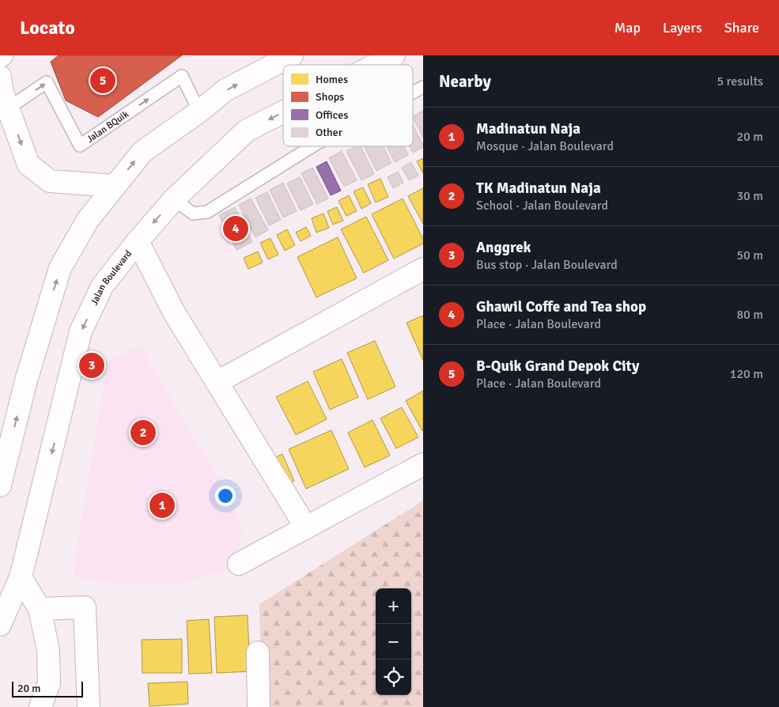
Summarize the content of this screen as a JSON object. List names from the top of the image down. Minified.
{"streets":{"street":["Jalan Boulevard"],"lane":["Jalan BQuik"]},"legend":["Homes","Shops","Offices","Other"],"scale_bar":"20 m","page":{"header":"Locato","nav":["Map","Layers","Share"],"heading":["Nearby","5 results"],"pins":["5","4","3","2","1"],"list":[{"mark":"1","name":"Madinatun Naja","note":"Mosque · Jalan Boulevard","value":"20 m"},{"mark":"2","name":"TK Madinatun Naja","note":"School · Jalan Boulevard","value":"30 m"},{"mark":"3","name":"Anggrek","note":"Bus stop · Jalan Boulevard","value":"50 m"},{"mark":"4","name":"Ghawil Coffe and Tea shop","note":"Place · Jalan Boulevard","value":"80 m"},{"mark":"5","name":"B-Quik Grand Depok City","note":"Place · Jalan Boulevard","value":"120 m"}],"map_buttons":["+","−"],"scale":"20 m"}}
